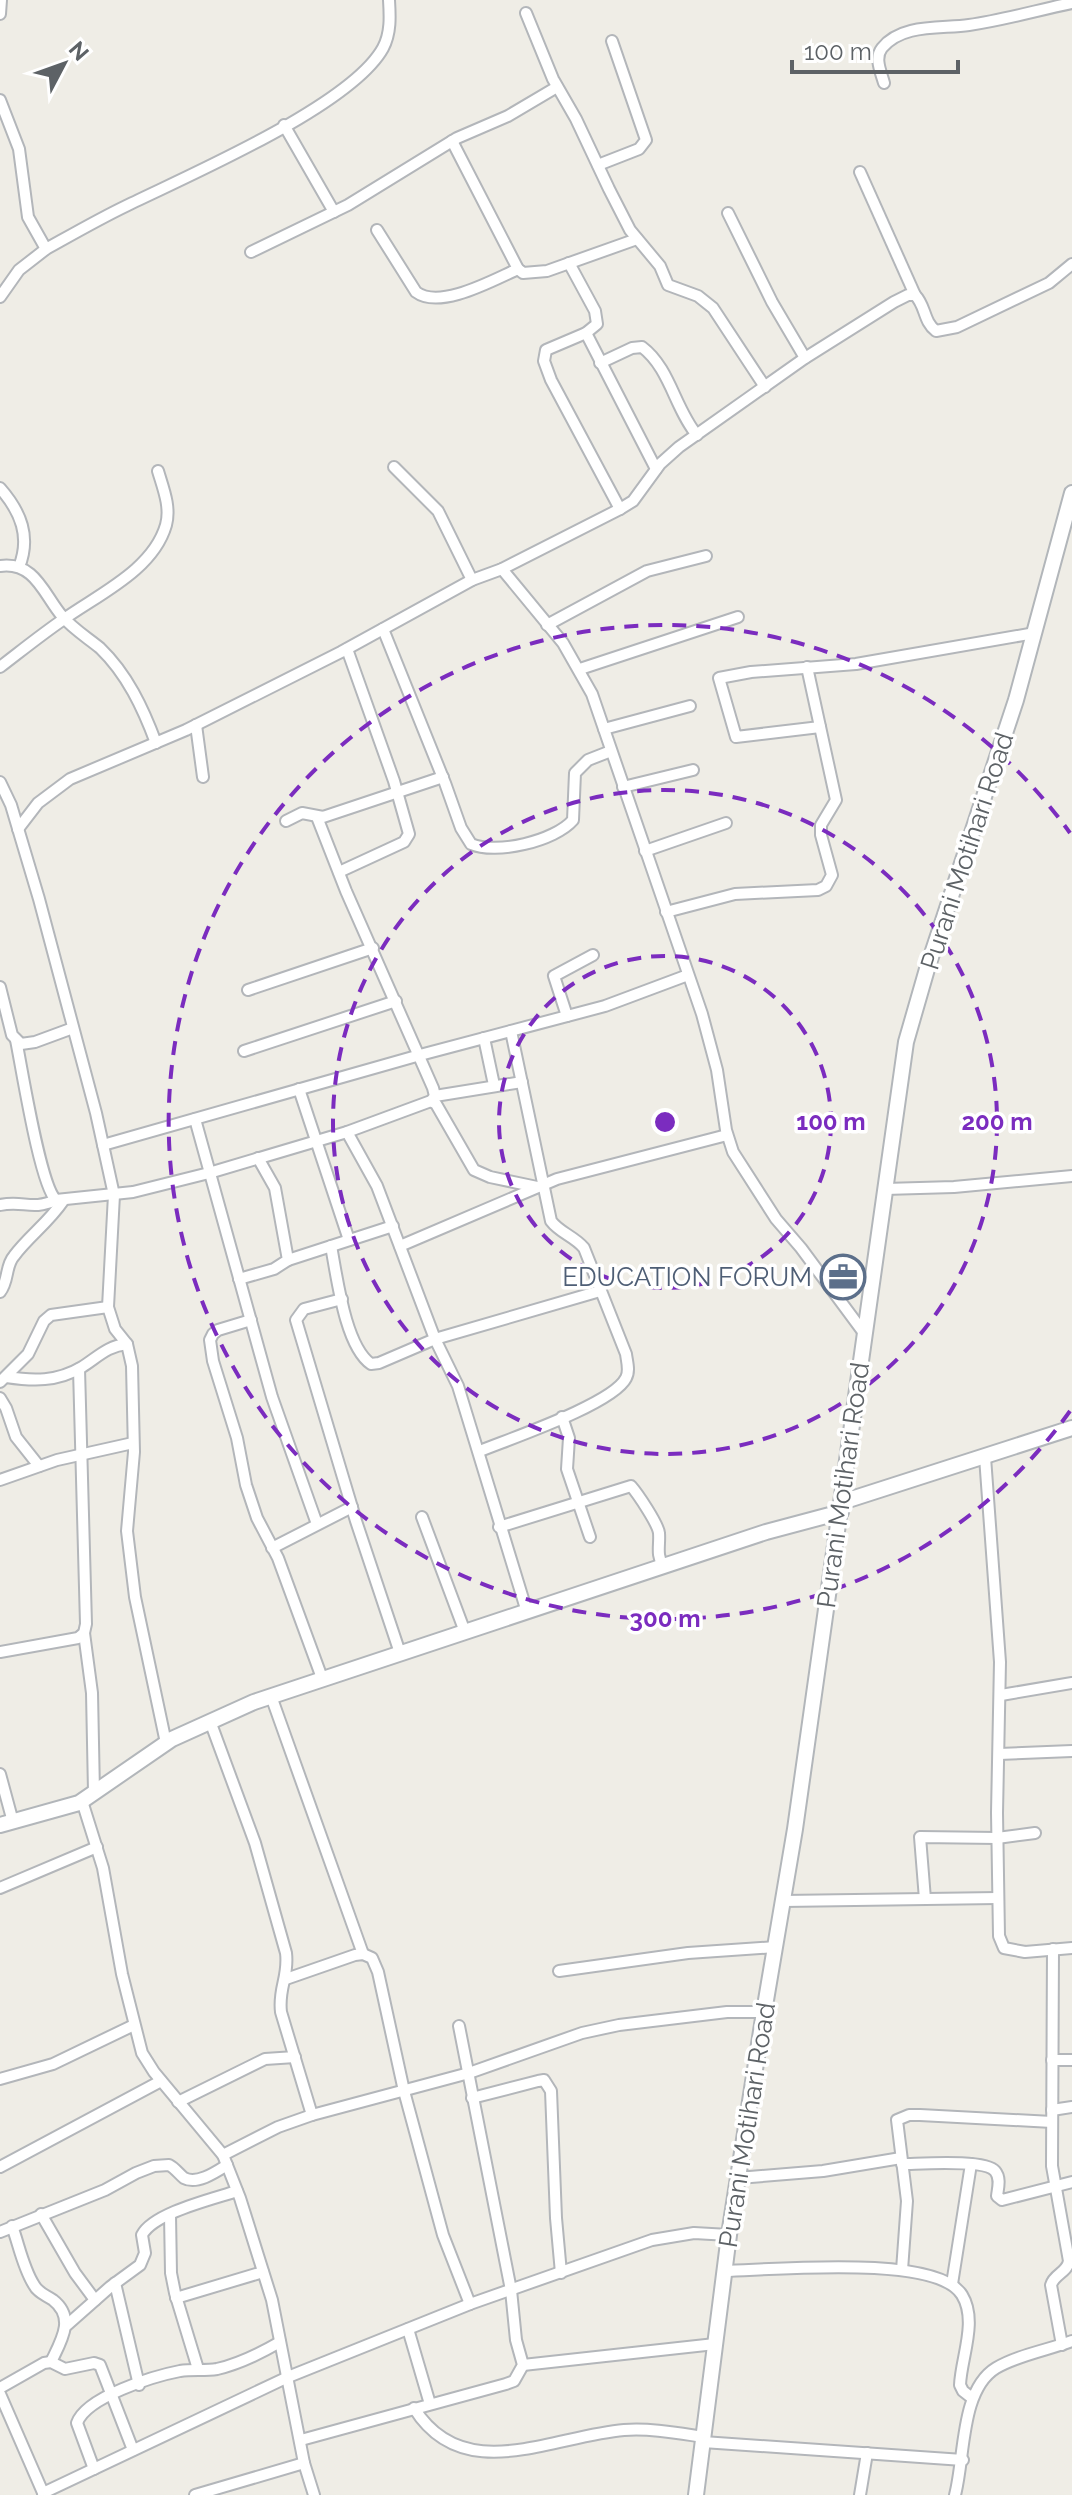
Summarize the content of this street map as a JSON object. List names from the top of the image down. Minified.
{"streets":{"main road":["Purani Motihari Road"]},"places":{"office":["EDUCATION FORUM"]},"scale_bar":"100 m","north":"top right","rings":["100 m","200 m","300 m"]}
